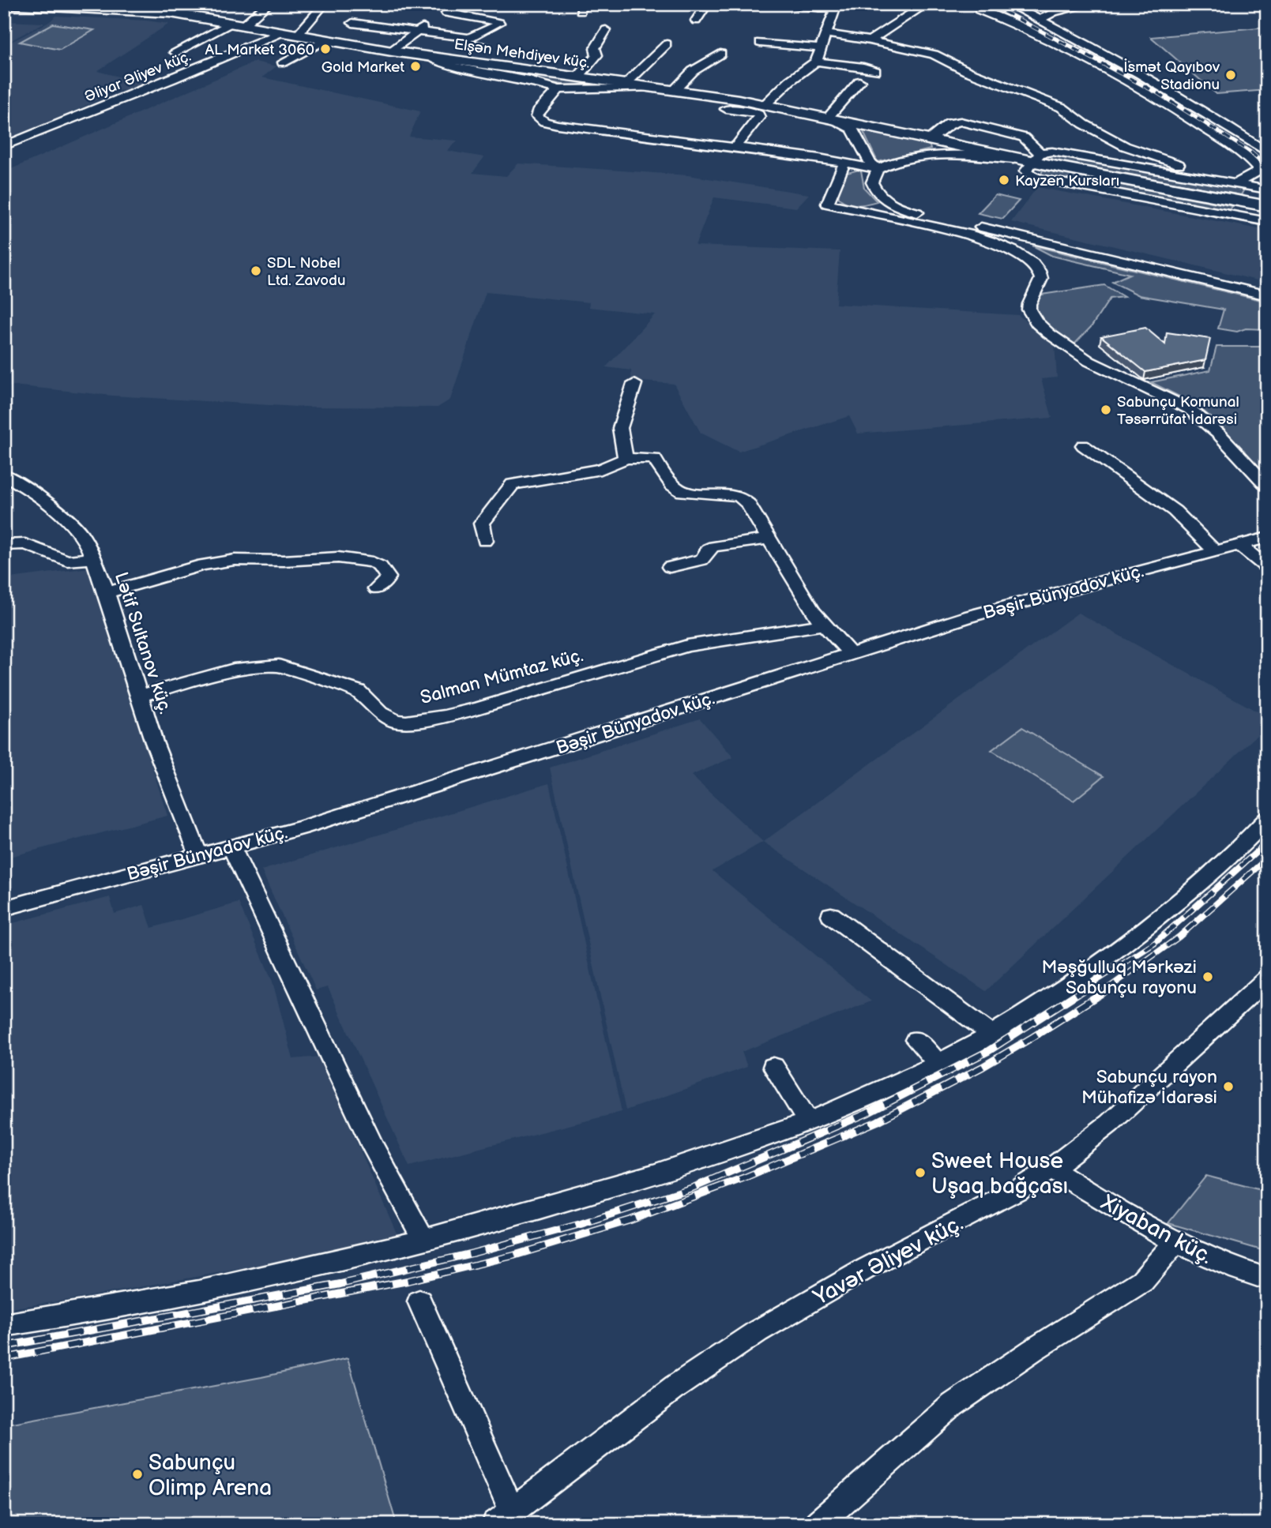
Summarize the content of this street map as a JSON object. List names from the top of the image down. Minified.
{"streets":{"main road":["Elşən Mehdiyev küç."],"street":["Əliyar Əliyev küç.","Bəşir Bünyadov küç.","Lətif Sultanov küç.","Salman Mümtaz küç.","Xiyaban küç.","Yavər Əliyev küç."]},"crossings":[["Elşən Mehdiyev küç.","Əliyar Əliyev küç."],["Bəşir Bünyadov küç.","Lətif Sultanov küç."],["Lətif Sultanov küç.","Salman Mümtaz küç."],["Xiyaban küç.","Yavər Əliyev küç."]],"places":["AL Market 3060","Gold Market","İsmət Qayıbov Stadionu","Kayzen Kursları","SDL Nobel Ltd. Zavodu","Sabunçu Komunal Təsərrüfat İdarəsi","Məşğulluq Mərkəzi Sabunçu rayonu","Sabunçu rayon Mühafizə İdarəsi","Sweet House Uşaq bağçası","Sabunçu Olimp Arena"]}
